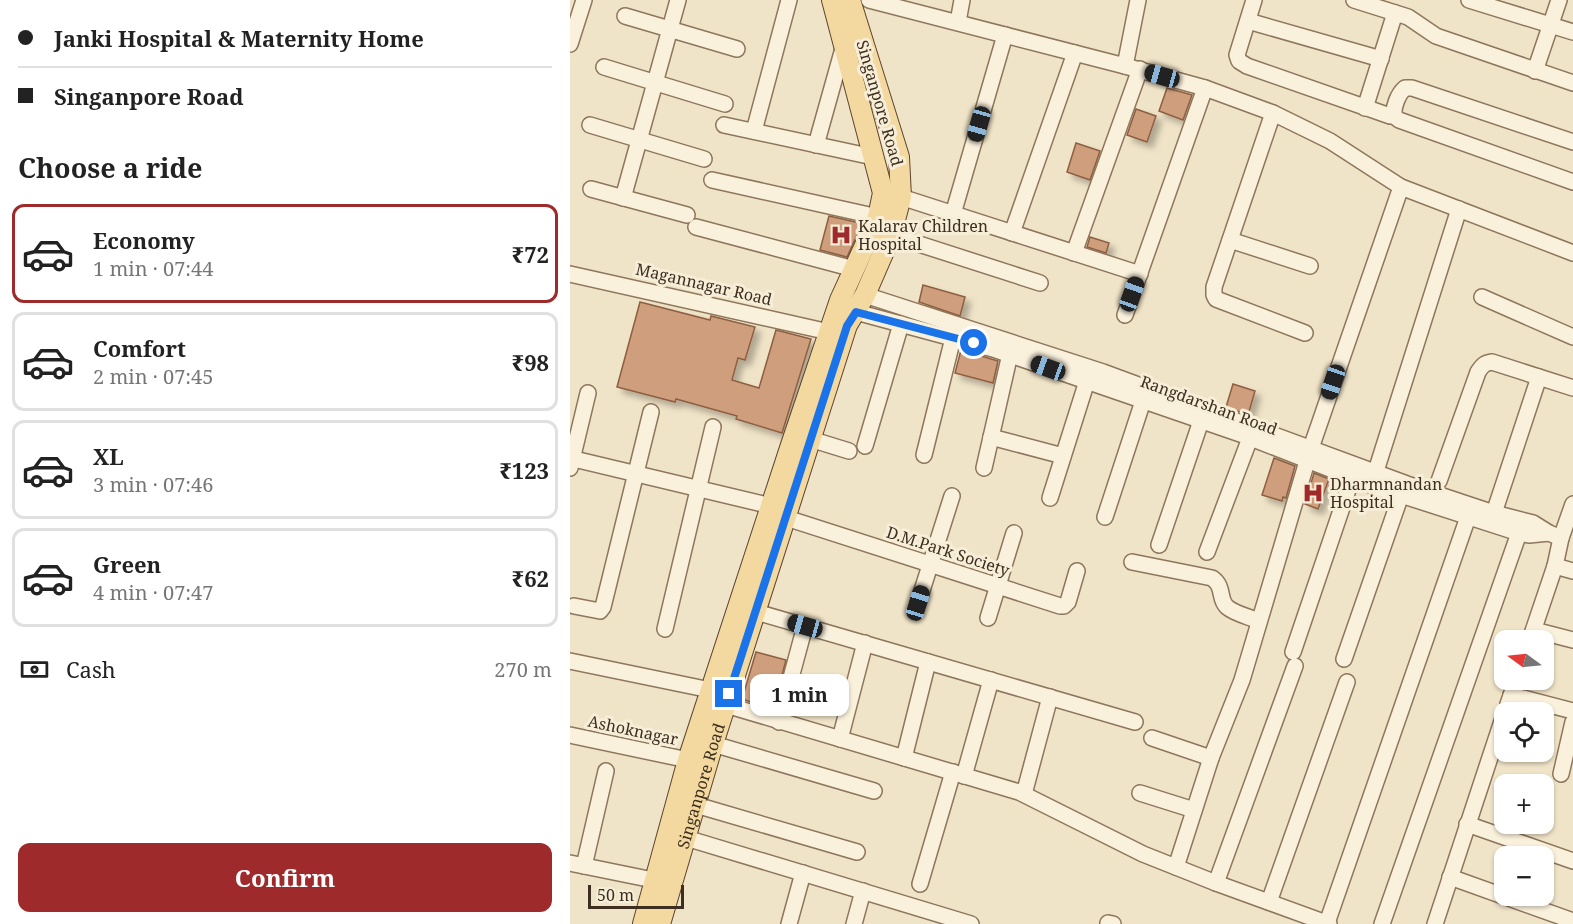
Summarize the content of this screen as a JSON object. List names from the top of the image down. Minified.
{"streets":{"main road":["Singanpore Road"],"street":["Magannagar Road","Rangdarshan Road","D.M.Park Society","Ashoknagar"]},"crossings":[["Singanpore Road","Magannagar Road"],["Singanpore Road","Rangdarshan Road"],["Singanpore Road","D.M.Park Society"],["Singanpore Road","Ashoknagar"]],"places":{"hospital":["Kalarav Children Hospital","Dharmnandan Hospital"]},"scale_bar":"50 m","north":"left","page":{"banner":["Janki Hospital & Maternity Home","Singanpore Road"],"heading":"Choose a ride","list":[{"name":"Economy","note":"1 min · 07:44","value":"₹72"},{"name":"Comfort","note":"2 min · 07:45","value":"₹98"},{"name":"XL","note":"3 min · 07:46","value":"₹123"},{"name":"Green","note":"4 min · 07:47","value":"₹62"}],"map_buttons":["+","−"],"pay":["Cash","270 m"],"bubble":"1 min","buttons":"Confirm","scale":"50 m"}}
